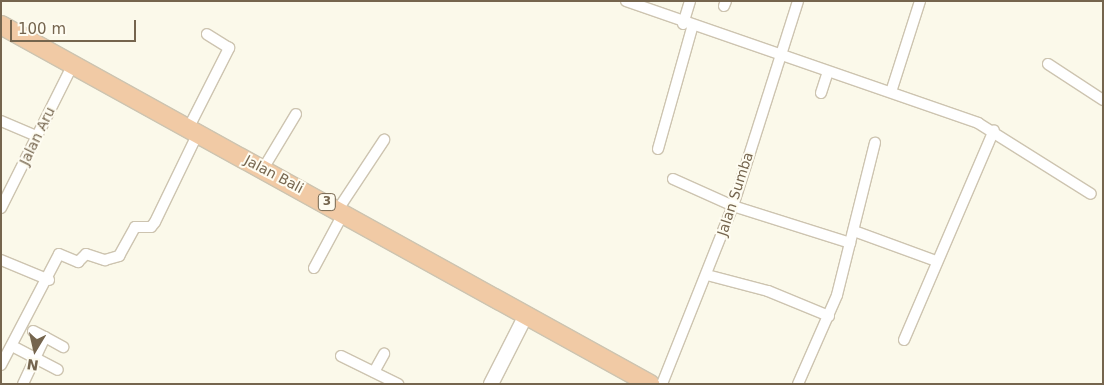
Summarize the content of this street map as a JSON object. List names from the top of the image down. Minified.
{"streets":{"highway":["Jalan Bali","3"],"street":["Jalan Aru","Jalan Sumba"]},"crossings":[["Jalan Aru","Jalan Bali"]],"scale_bar":"100 m","north":"bottom"}
